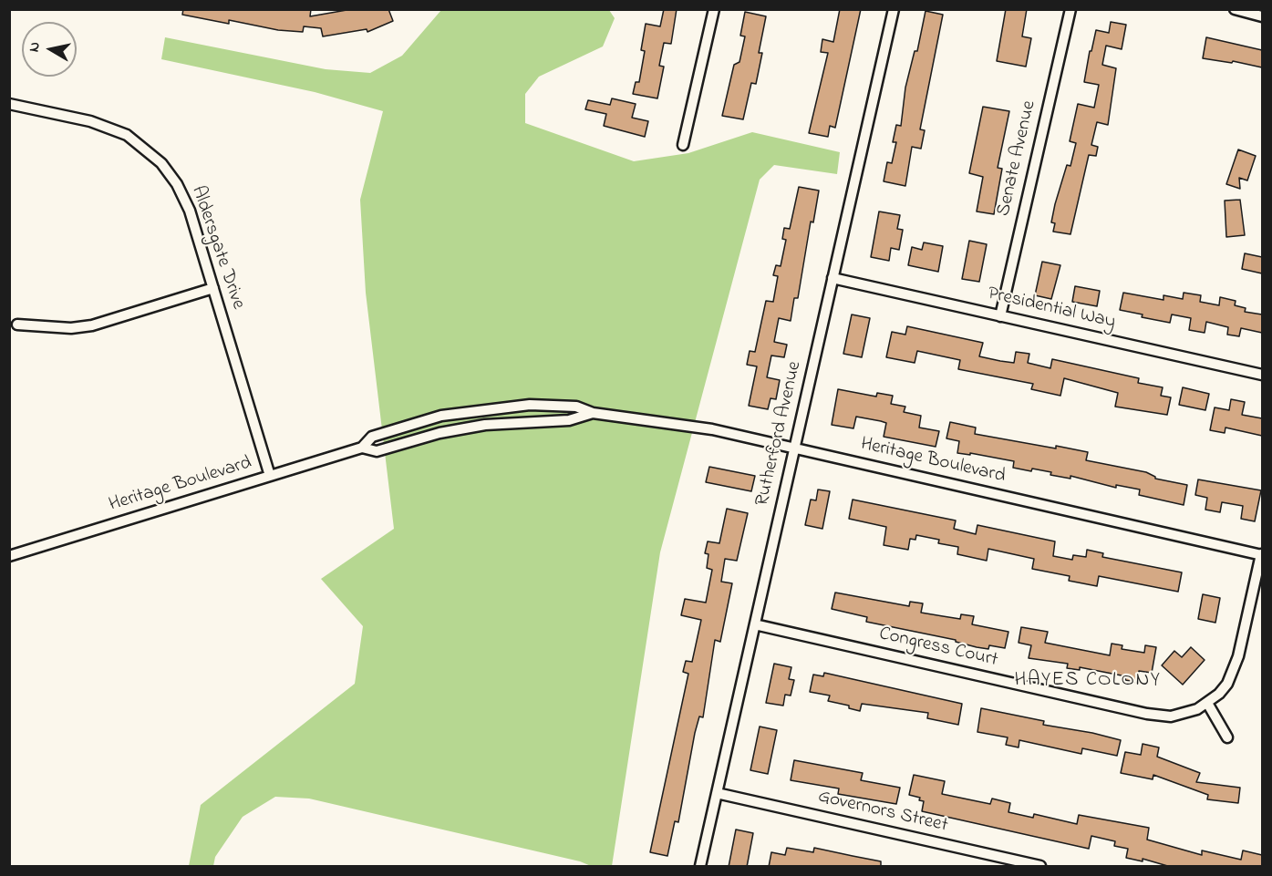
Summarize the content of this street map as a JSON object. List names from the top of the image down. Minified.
{"streets":{"street":["Senate Avenue","Aldersgate Drive","Presidential Way","Rutherford Avenue","Heritage Boulevard","Congress Court","Governors Street"]},"crossings":[["Senate Avenue","Presidential Way"],["Aldersgate Drive","Heritage Boulevard"],["Presidential Way","Rutherford Avenue"],["Rutherford Avenue","Heritage Boulevard"],["Rutherford Avenue","Congress Court"],["Rutherford Avenue","Governors Street"],["Heritage Boulevard","Congress Court"]],"districts":["HAYES COLONY"],"north":"left"}
